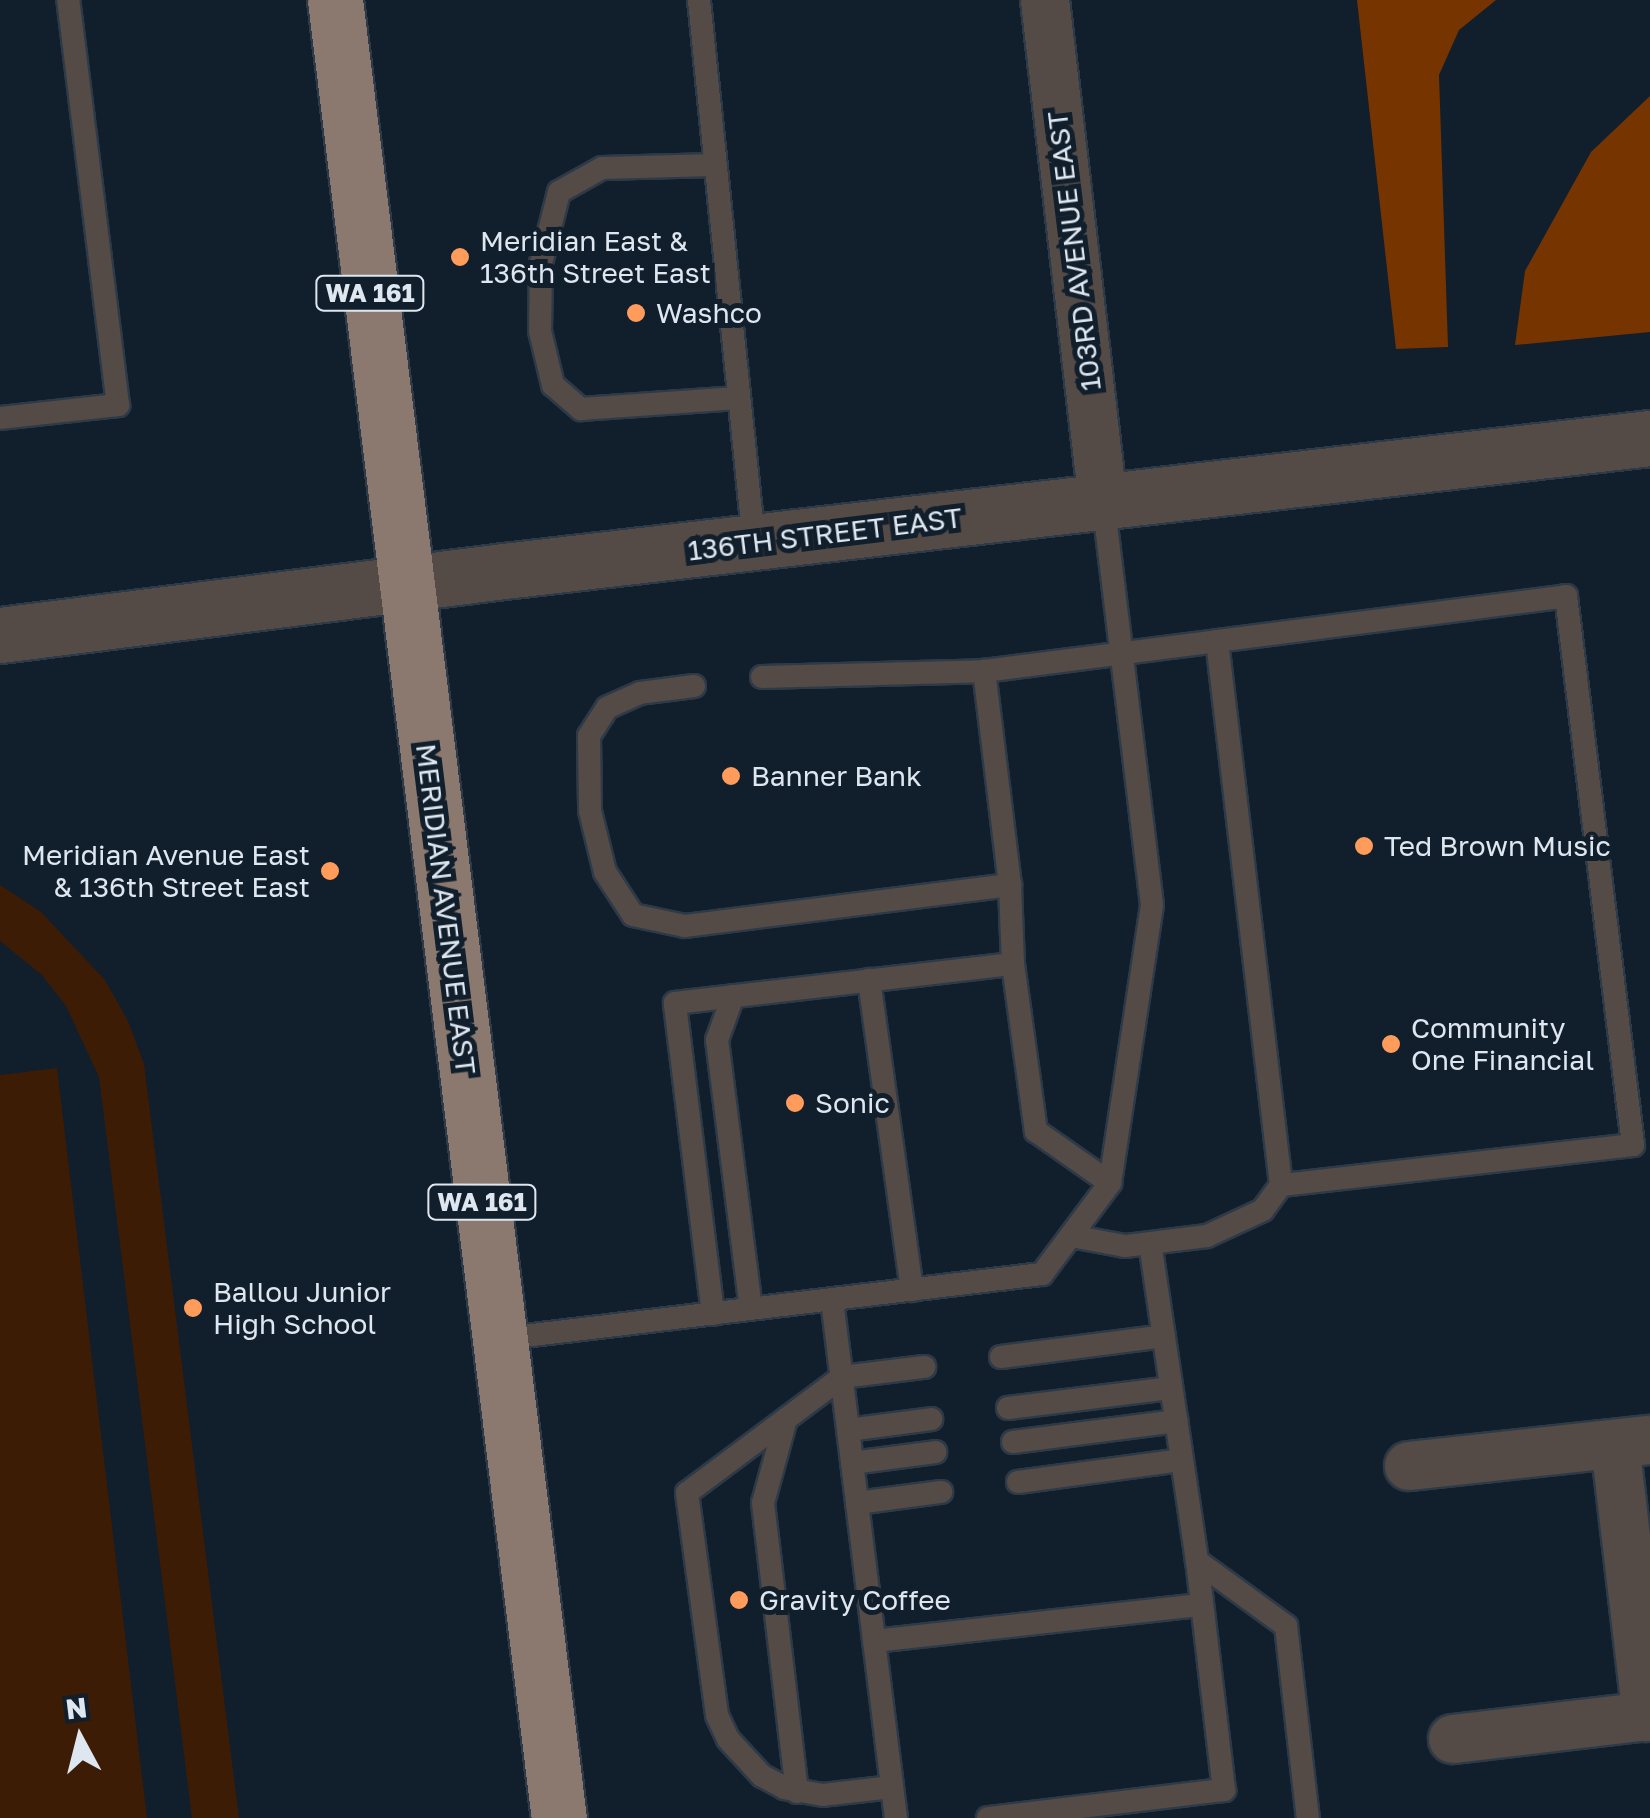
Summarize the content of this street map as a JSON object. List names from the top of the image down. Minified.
{"streets":{"main road":["WA 161","MERIDIAN AVENUE EAST"],"street":["103RD AVENUE EAST","136TH STREET EAST"]},"crossings":[["103RD AVENUE EAST","136TH STREET EAST"],["136TH STREET EAST","MERIDIAN AVENUE EAST"]],"places":["Meridian East & 136th Street East","Washco","Banner Bank","Ted Brown Music","Meridian Avenue East & 136th Street East","Community One Financial","Sonic","Ballou Junior High School","Gravity Coffee"],"north":"top"}
